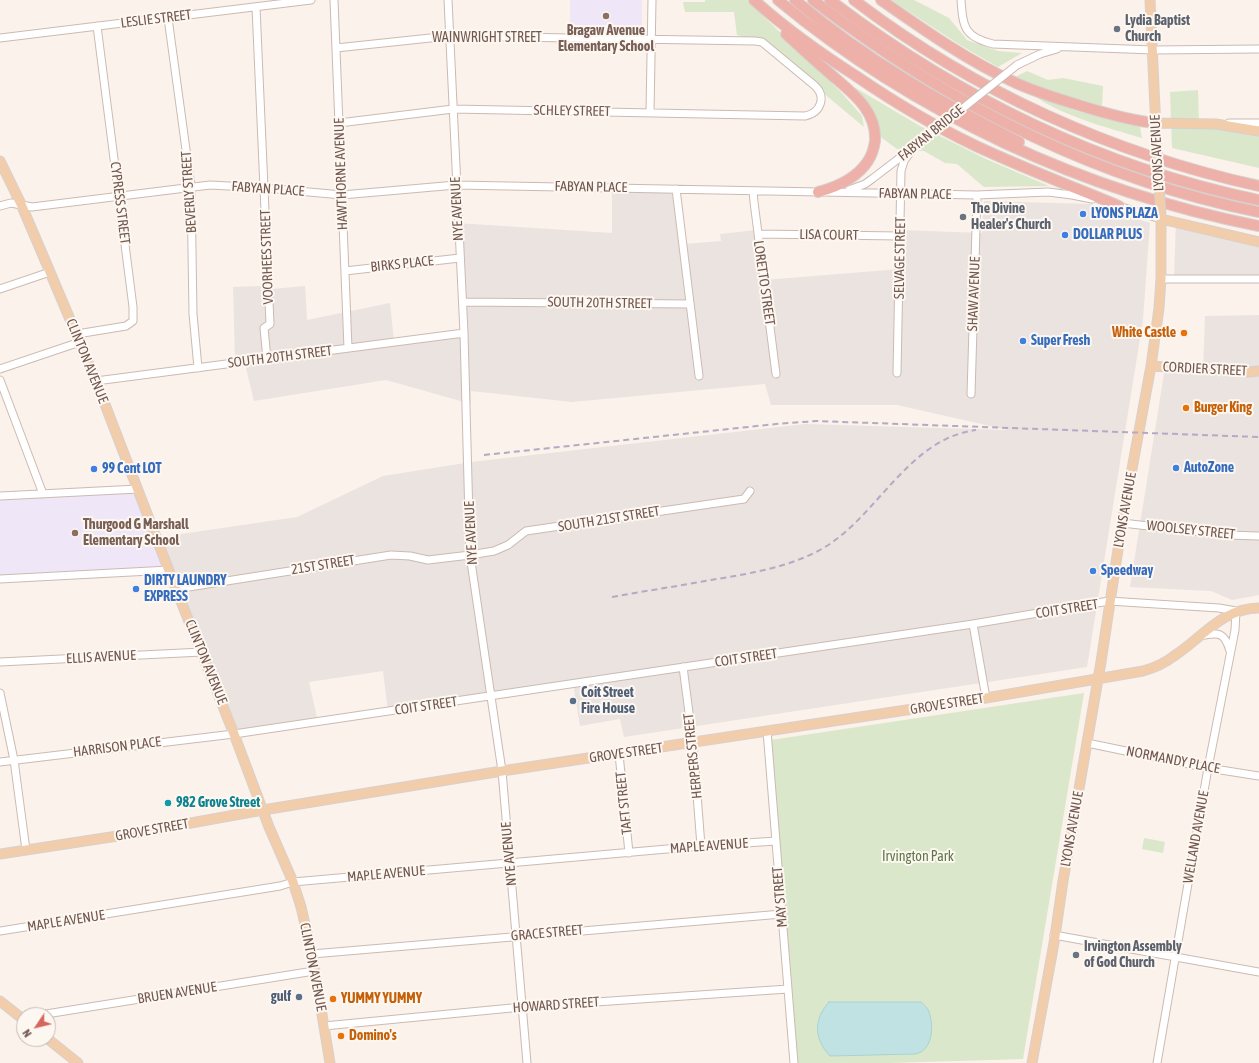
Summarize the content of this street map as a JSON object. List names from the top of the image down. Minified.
{"streets":{"main road":["LYONS AVENUE","CLINTON AVENUE","CORDIER STREET","COIT STREET","GROVE STREET"],"street":["LESLIE STREET","WAINWRIGHT STREET","SCHLEY STREET","FABYAN BRIDGE","HAWTHORNE AVENUE","FABYAN PLACE","BEVERLY STREET","CYPRESS STREET","NYE AVENUE","LISA COURT","VOORHEES STREET","SELVAGE STREET","BIRKS PLACE","LORETTO STREET","SHAW AVENUE","SOUTH 20TH STREET","SOUTH 21ST STREET","WOOLSEY STREET","21ST STREET","ELLIS AVENUE","HARRISON PLACE","HERPERS STREET","NORMANDY PLACE","TAFT STREET","WELLAND AVENUE","MAPLE AVENUE","MAY STREET","GRACE STREET","BRUEN AVENUE","HOWARD STREET"]},"crossings":[["LESLIE STREET","BEVERLY STREET"],["LESLIE STREET","CYPRESS STREET"],["LESLIE STREET","VOORHEES STREET"],["WAINWRIGHT STREET","SCHLEY STREET"],["WAINWRIGHT STREET","HAWTHORNE AVENUE"],["WAINWRIGHT STREET","NYE AVENUE"],["SCHLEY STREET","HAWTHORNE AVENUE"],["SCHLEY STREET","NYE AVENUE"],["FABYAN BRIDGE","FABYAN PLACE"],["FABYAN BRIDGE","SELVAGE STREET"],["LYONS AVENUE","FABYAN PLACE"],["LYONS AVENUE","CORDIER STREET"],["LYONS AVENUE","WOOLSEY STREET"],["LYONS AVENUE","COIT STREET"],["LYONS AVENUE","GROVE STREET"],["LYONS AVENUE","NORMANDY PLACE"],["HAWTHORNE AVENUE","FABYAN PLACE"],["HAWTHORNE AVENUE","BIRKS PLACE"],["HAWTHORNE AVENUE","SOUTH 20TH STREET"],["FABYAN PLACE","BEVERLY STREET"],["FABYAN PLACE","CYPRESS STREET"],["FABYAN PLACE","NYE AVENUE"],["FABYAN PLACE","VOORHEES STREET"],["FABYAN PLACE","SELVAGE STREET"],["FABYAN PLACE","LORETTO STREET"],["FABYAN PLACE","SHAW AVENUE"],["FABYAN PLACE","CLINTON AVENUE"],["BEVERLY STREET","SOUTH 20TH STREET"],["CYPRESS STREET","CLINTON AVENUE"],["NYE AVENUE","BIRKS PLACE"],["NYE AVENUE","SOUTH 20TH STREET"],["NYE AVENUE","SOUTH 21ST STREET"],["NYE AVENUE","21ST STREET"],["NYE AVENUE","COIT STREET"],["NYE AVENUE","GROVE STREET"],["NYE AVENUE","MAPLE AVENUE"],["NYE AVENUE","GRACE STREET"],["NYE AVENUE","HOWARD STREET"],["LISA COURT","SELVAGE STREET"],["LISA COURT","LORETTO STREET"],["VOORHEES STREET","SOUTH 20TH STREET"],["SOUTH 20TH STREET","CLINTON AVENUE"],["CLINTON AVENUE","21ST STREET"],["CLINTON AVENUE","COIT STREET"],["CLINTON AVENUE","ELLIS AVENUE"],["CLINTON AVENUE","GROVE STREET"],["CLINTON AVENUE","HARRISON PLACE"],["CLINTON AVENUE","MAPLE AVENUE"],["CLINTON AVENUE","GRACE STREET"],["CLINTON AVENUE","BRUEN AVENUE"],["CLINTON AVENUE","HOWARD STREET"],["SOUTH 21ST STREET","21ST STREET"],["COIT STREET","GROVE STREET"],["COIT STREET","HARRISON PLACE"],["COIT STREET","HERPERS STREET"],["COIT STREET","WELLAND AVENUE"],["GROVE STREET","HERPERS STREET"],["GROVE STREET","TAFT STREET"],["GROVE STREET","WELLAND AVENUE"],["GROVE STREET","MAY STREET"],["HERPERS STREET","MAPLE AVENUE"],["NORMANDY PLACE","WELLAND AVENUE"],["TAFT STREET","MAPLE AVENUE"],["MAPLE AVENUE","MAY STREET"],["MAY STREET","GRACE STREET"],["MAY STREET","HOWARD STREET"]],"parks":["Irvington Park"],"places":["Bragaw Avenue Elementary School","Lydia Baptist Church","LYONS PLAZA","The Divine Healer's Church","DOLLAR PLUS","White Castle","Super Fresh","Burger King","AutoZone","99 Cent LOT","Thurgood G Marshall Elementary School","Speedway","DIRTY LAUNDRY EXPRESS","Coit Street Fire House","982 Grove Street","Irvington Assembly of God Church","gulf","YUMMY YUMMY","Domino's"],"north":"bottom left"}
